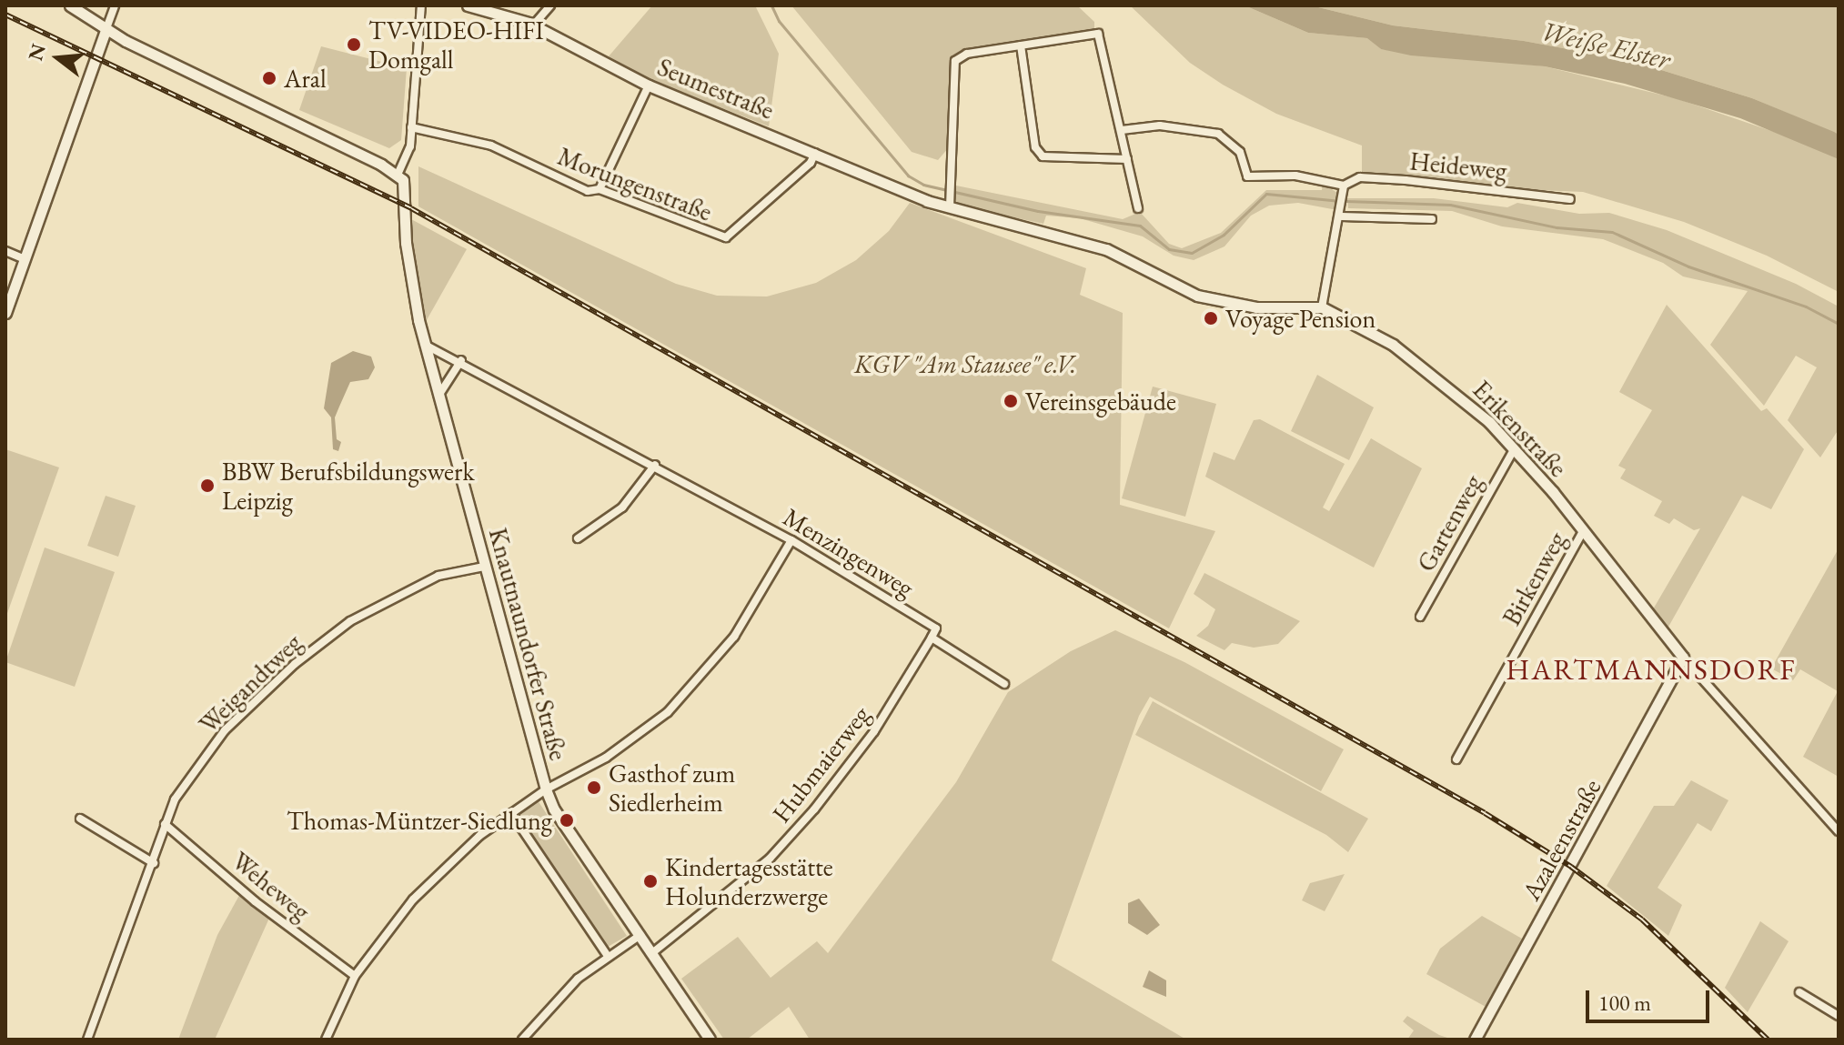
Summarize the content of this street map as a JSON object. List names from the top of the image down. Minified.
{"streets":{"street":["Seumestraße","Heideweg","Morungenstraße","Erikenstraße","Gartenweg","Menzingenweg","Birkenweg","Knautnaundorfer Straße","Weigandtweg","Hubmaierweg","Azaleenstraße","Weheweg"]},"crossings":[["Seumestraße","Morungenstraße"],["Seumestraße","Erikenstraße"],["Erikenstraße","Gartenweg"],["Erikenstraße","Birkenweg"],["Erikenstraße","Azaleenstraße"],["Menzingenweg","Knautnaundorfer Straße"],["Menzingenweg","Hubmaierweg"],["Knautnaundorfer Straße","Weigandtweg"],["Knautnaundorfer Straße","Hubmaierweg"],["Weigandtweg","Weheweg"]],"districts":["HARTMANNSDORF"],"water":["Weiße Elster"],"parks":["KGV \"Am Stausee\" e.V."],"places":["TV-VIDEO-HIFI Domgall","Aral","Voyage Pension","Vereinsgebäude","BBW Berufsbildungswerk Leipzig","Gasthof zum Siedlerheim","Thomas-Müntzer-Siedlung","Kindertagesstätte Holunderzwerge"],"scale_bar":"100 m","north":"left"}
